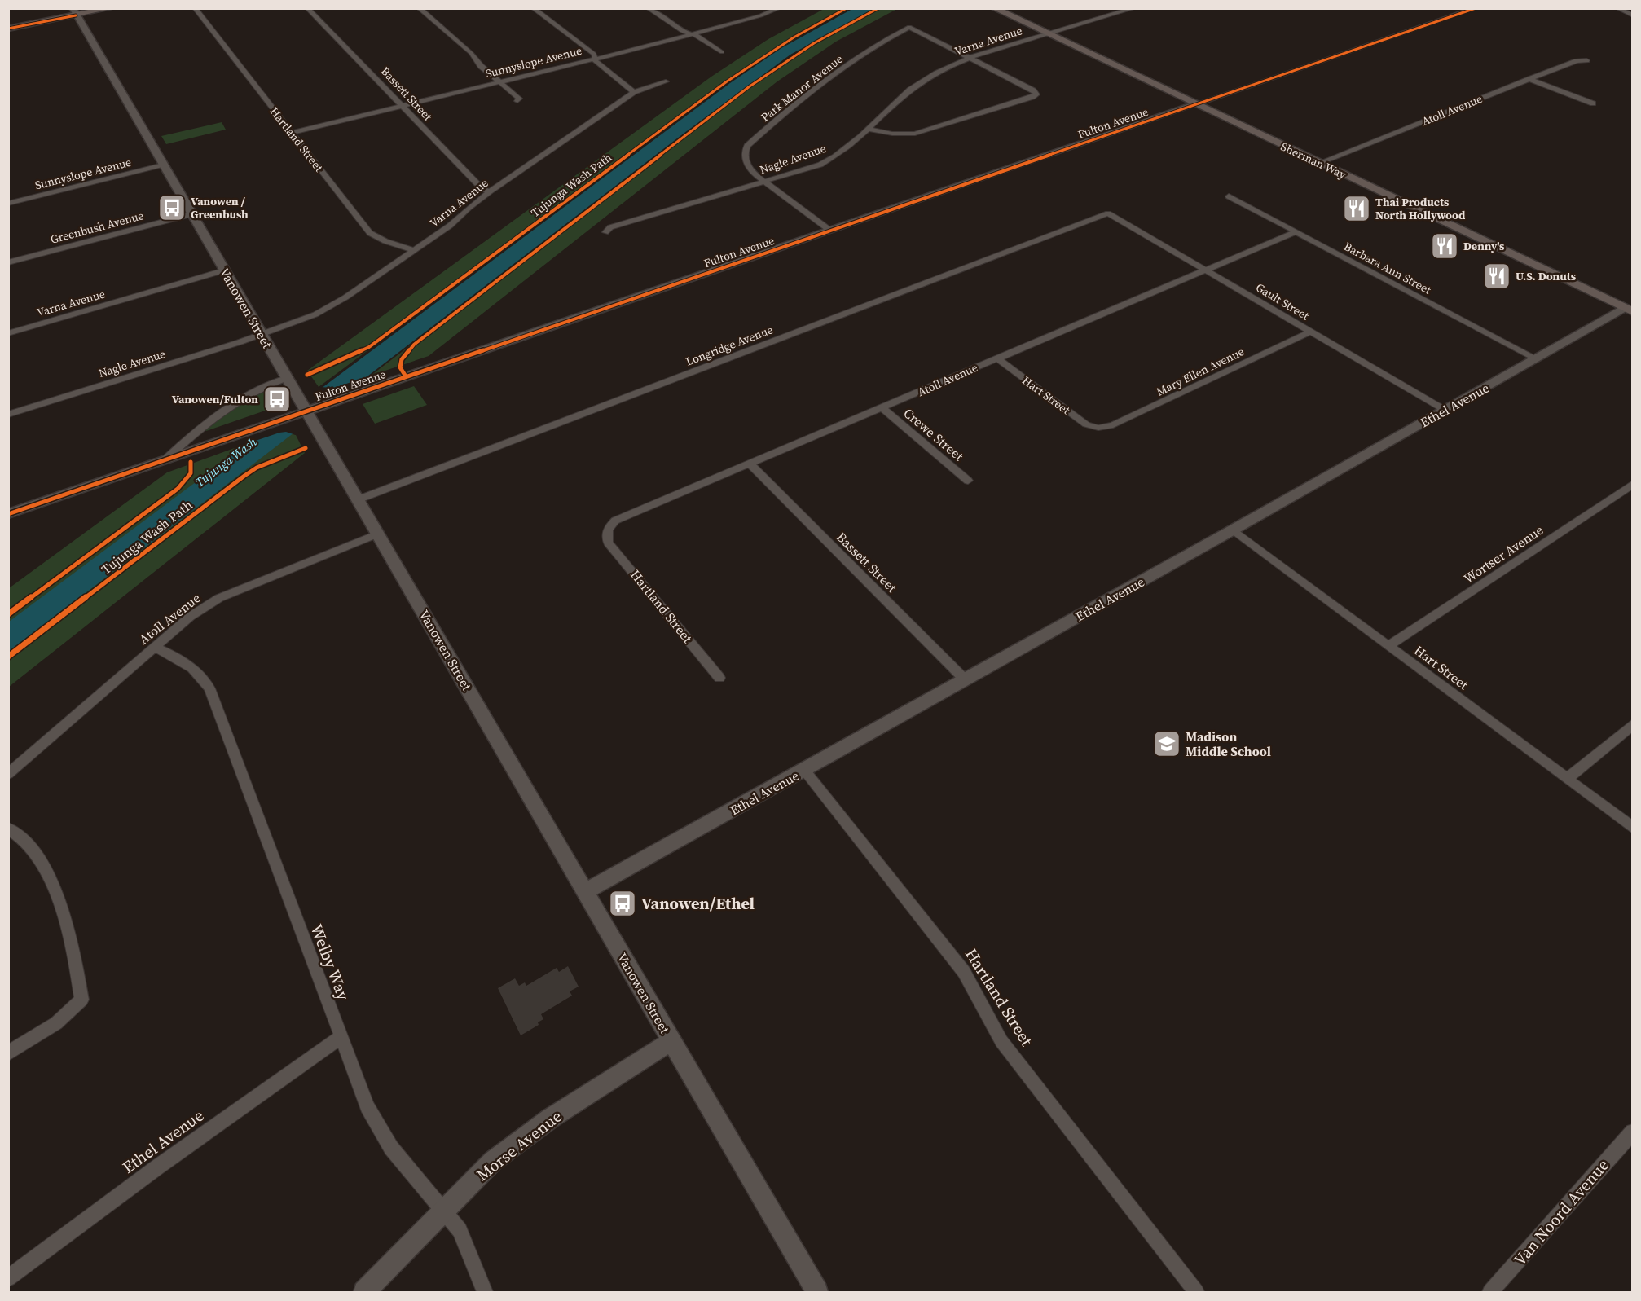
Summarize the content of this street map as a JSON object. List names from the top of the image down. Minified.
{"streets":{"main road":["Sherman Way"],"street":["Varna Avenue","Sunnyslope Avenue","Park Manor Avenue","Bassett Street","Atoll Avenue","Fulton Avenue","Hartland Street","Nagle Avenue","Greenbush Avenue","Barbara Ann Street","Gault Street","Vanowen Street","Longridge Avenue","Mary Ellen Avenue","Hart Street","Ethel Avenue","Crewe Street","Wortser Avenue","Welby Way","Morse Avenue","Van Noord Avenue"],"cycle path":["Tujunga Wash Path"]},"crossings":[["Varna Avenue","Park Manor Avenue"],["Varna Avenue","Bassett Street"],["Varna Avenue","Hartland Street"],["Varna Avenue","Nagle Avenue"],["Varna Avenue","Sherman Way"],["Varna Avenue","Vanowen Street"],["Sunnyslope Avenue","Bassett Street"],["Sunnyslope Avenue","Hartland Street"],["Sunnyslope Avenue","Vanowen Street"],["Park Manor Avenue","Nagle Avenue"],["Bassett Street","Atoll Avenue"],["Bassett Street","Ethel Avenue"],["Atoll Avenue","Hartland Street"],["Atoll Avenue","Sherman Way"],["Atoll Avenue","Barbara Ann Street"],["Atoll Avenue","Gault Street"],["Atoll Avenue","Vanowen Street"],["Atoll Avenue","Hart Street"],["Atoll Avenue","Crewe Street"],["Atoll Avenue","Welby Way"],["Fulton Avenue","Sherman Way"],["Fulton Avenue","Vanowen Street"],["Hartland Street","Ethel Avenue"],["Nagle Avenue","Vanowen Street"],["Sherman Way","Ethel Avenue"],["Greenbush Avenue","Vanowen Street"],["Barbara Ann Street","Ethel Avenue"],["Gault Street","Longridge Avenue"],["Gault Street","Mary Ellen Avenue"],["Gault Street","Ethel Avenue"],["Vanowen Street","Longridge Avenue"],["Vanowen Street","Ethel Avenue"],["Vanowen Street","Morse Avenue"],["Mary Ellen Avenue","Hart Street"],["Hart Street","Ethel Avenue"],["Hart Street","Wortser Avenue"],["Ethel Avenue","Welby Way"],["Welby Way","Morse Avenue"]],"water":["Tujunga Wash"],"places":{"bus stop":["Vanowen / Greenbush","Vanowen/Fulton","Vanowen/Ethel"],"restaurant":["Thai Products North Hollywood","Denny's","U.S. Donuts"],"school or university":["Madison Middle School"]}}
